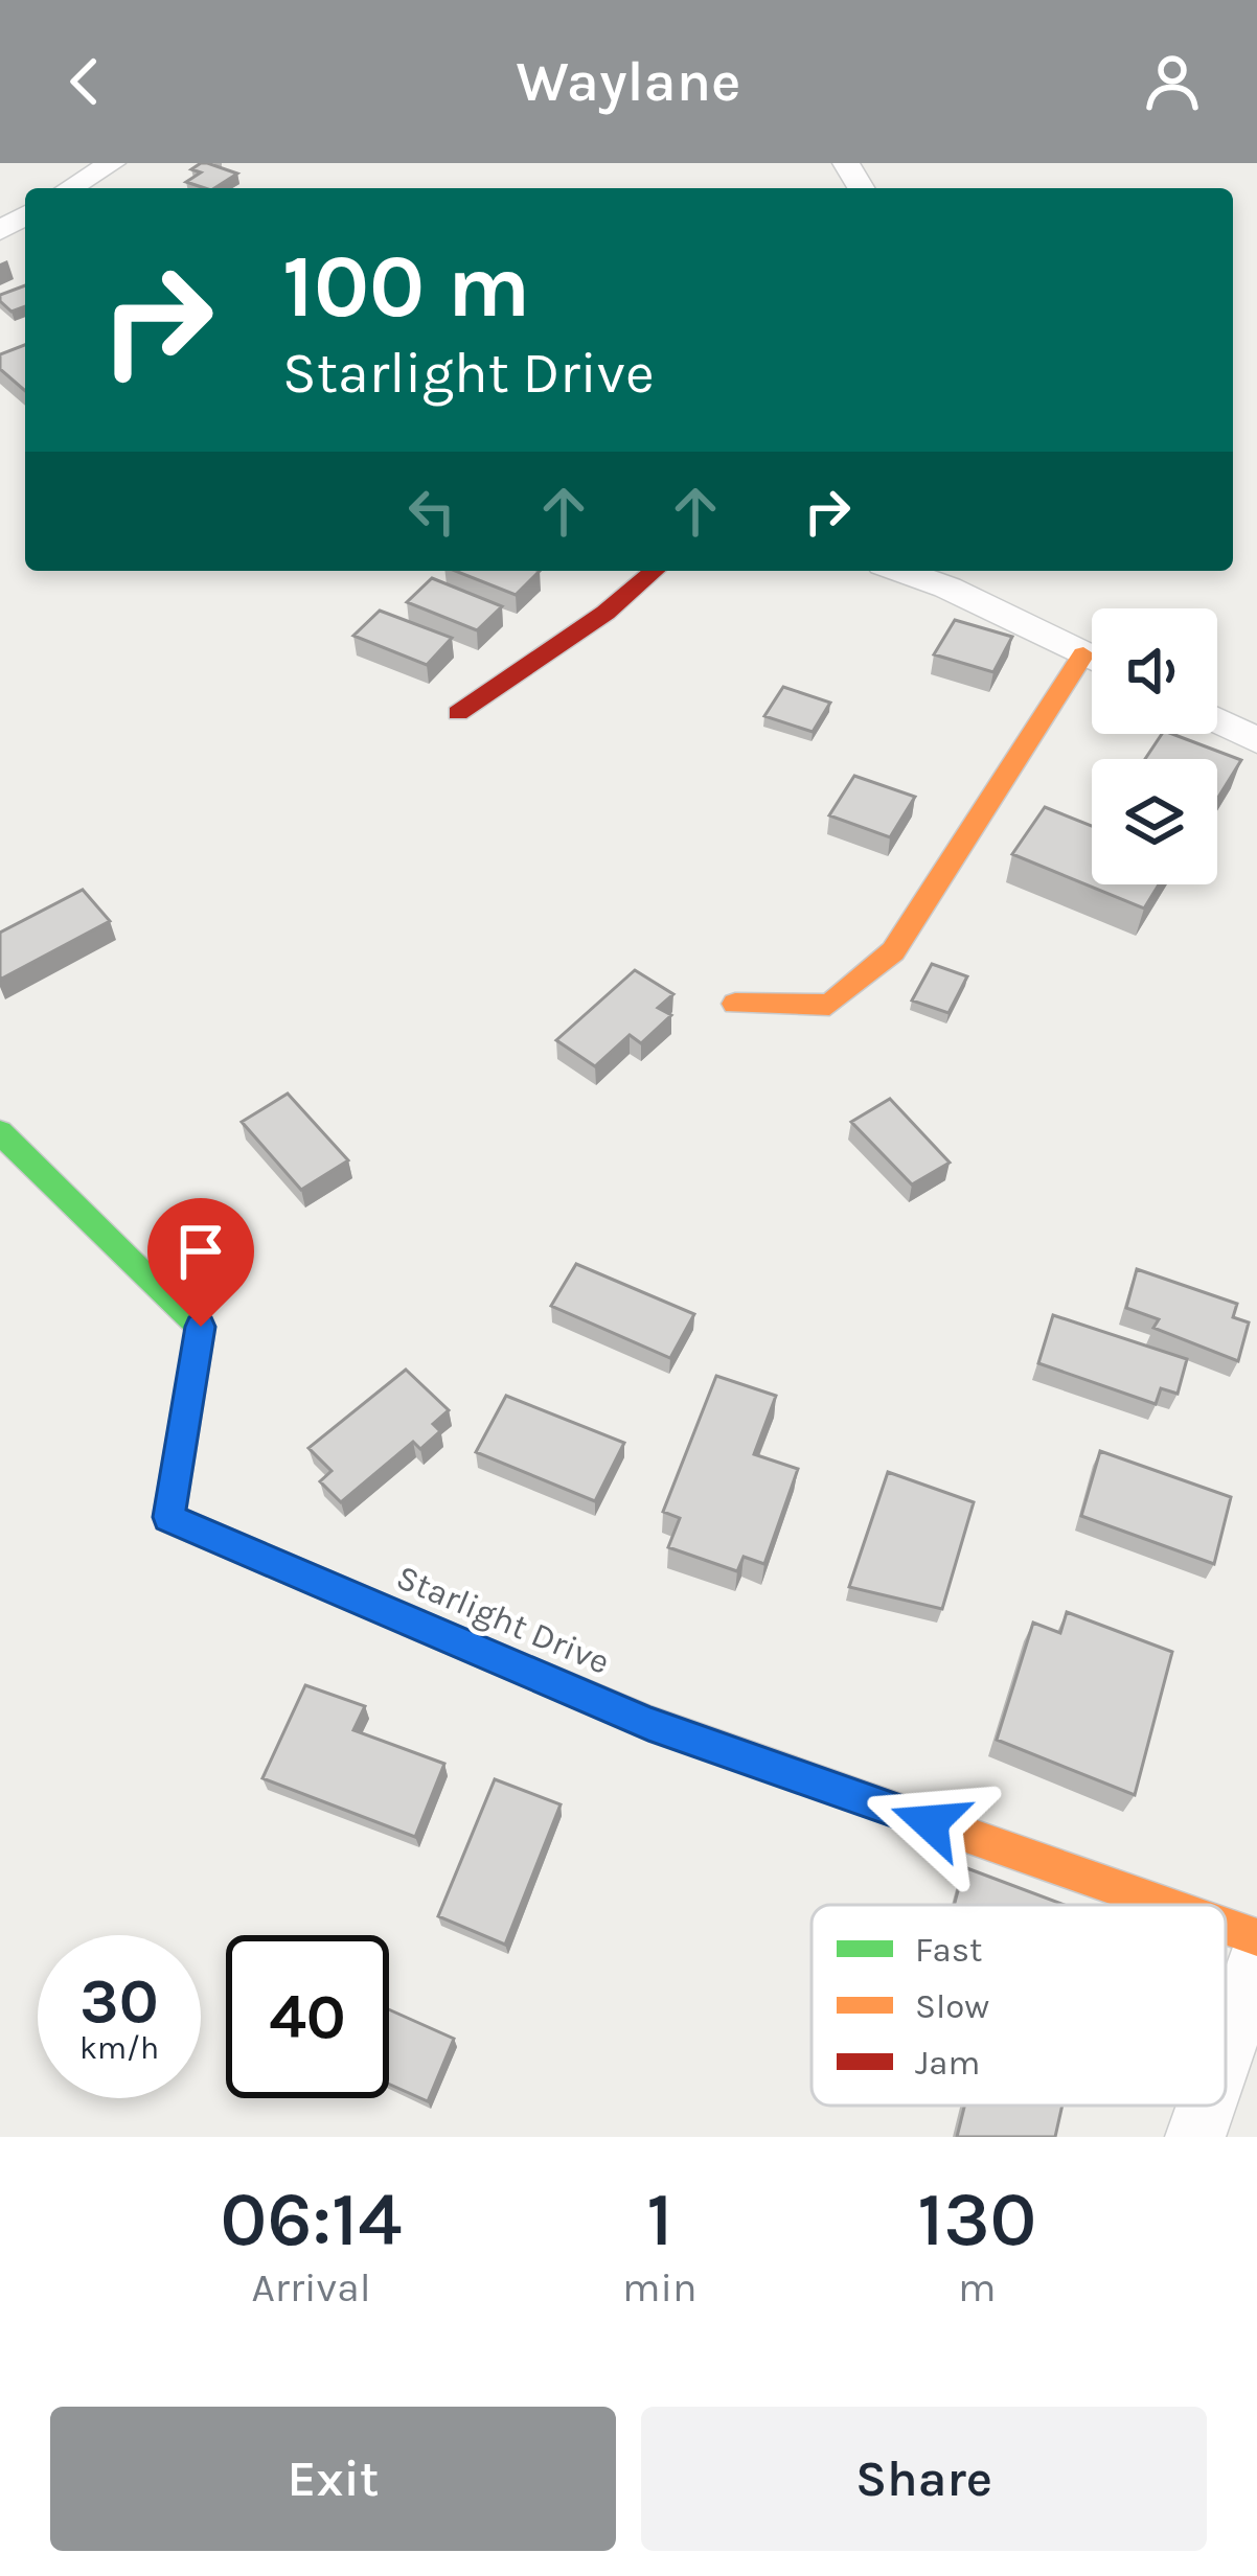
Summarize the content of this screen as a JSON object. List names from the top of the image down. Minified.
{"streets":{"street":["Starlight Drive"]},"legend":["Fast","Slow","Jam"],"page":{"header":"Waylane","turn":["100 m","Starlight Drive"],"speed":"30 km/h","limit":"40","eta":["06:14","Arrival","1","min","130","m"],"buttons":["Exit","Share"]}}
